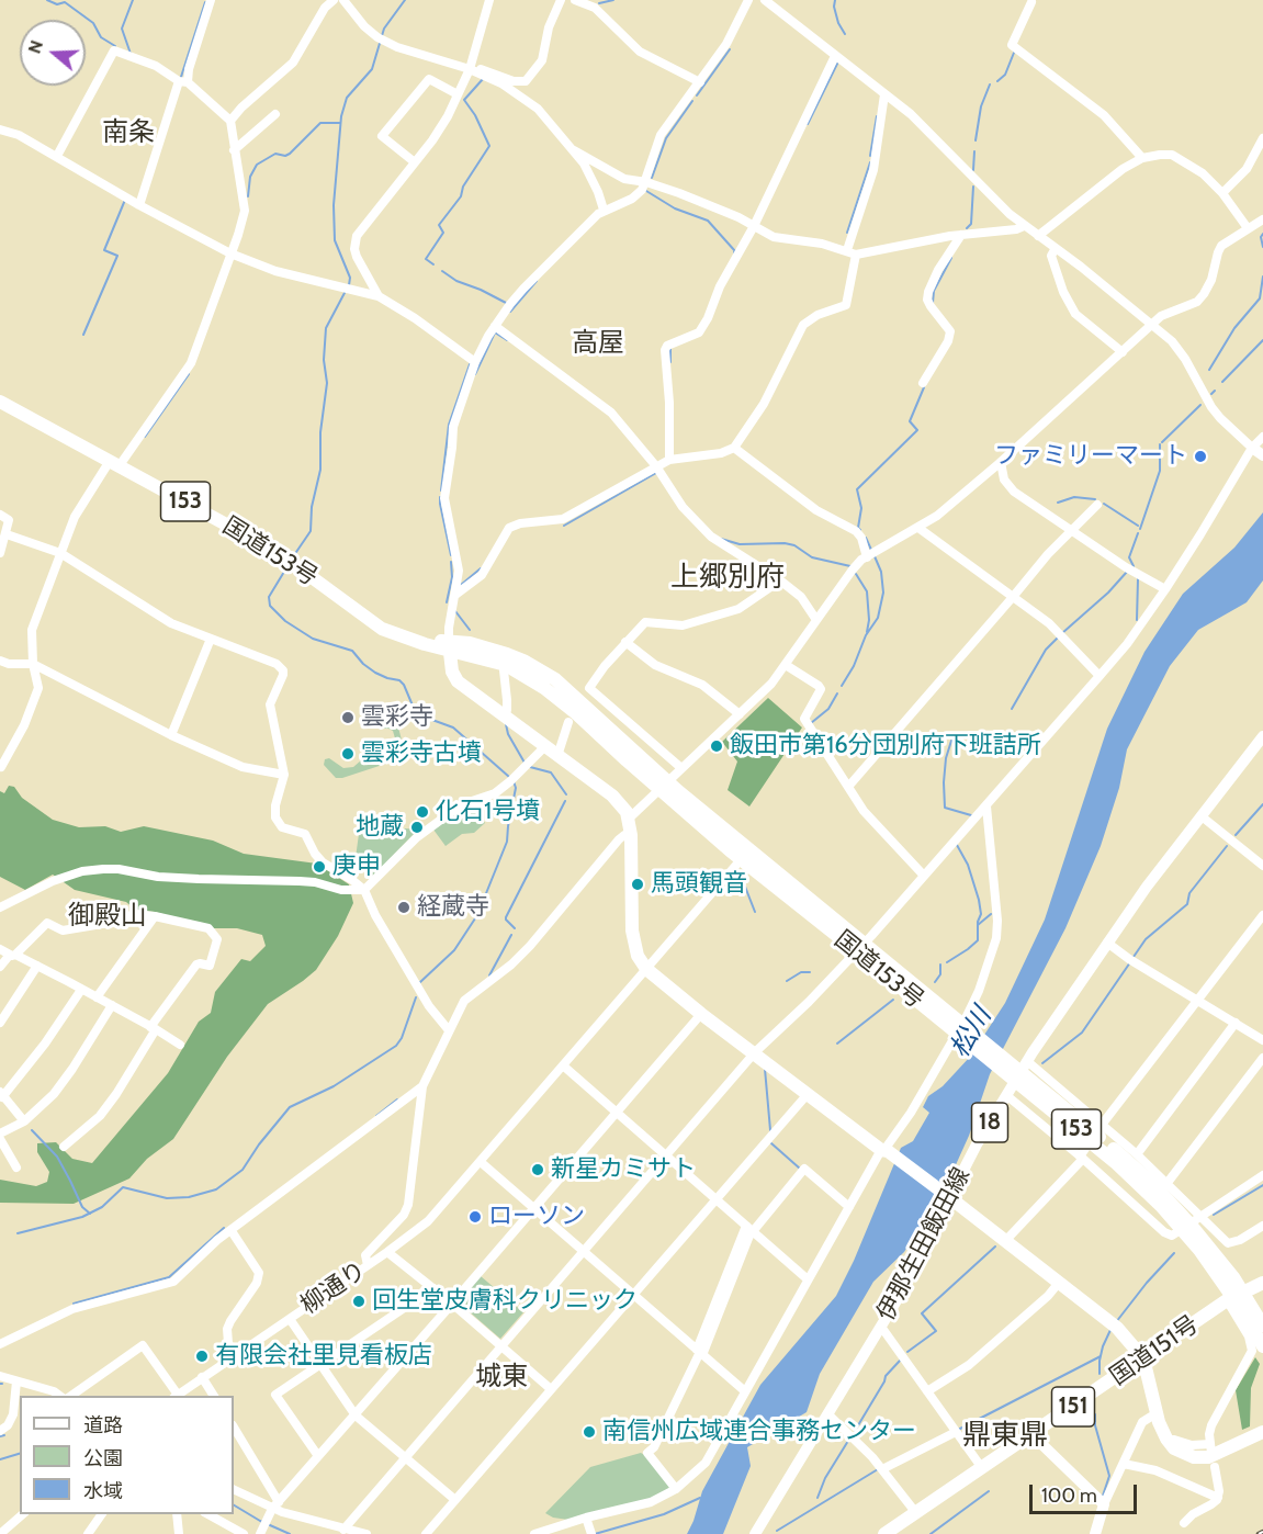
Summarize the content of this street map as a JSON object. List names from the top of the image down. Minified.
{"streets":{"highway":["153","国道153号","国道151号","151"],"main road":["18","伊那生田飯田線"],"street":["柳通り"]},"crossings":[["国道153号","柳通り"]],"districts":["南条","高屋","上郷別府","御殿山","城東","鼎東鼎"],"water":["松川"],"places":["ファミリーマート","雲彩寺","飯田市第16分団別府下班詰所","雲彩寺古墳","化石1号墳","地蔵","庚申","馬頭観音","経蔵寺","新星カミサト","ローソン","回生堂皮膚科クリニック","有限会社里見看板店","南信州広域連合事務センター"],"legend":["道路","公園","水域"],"scale_bar":"100 m","north":"left"}
